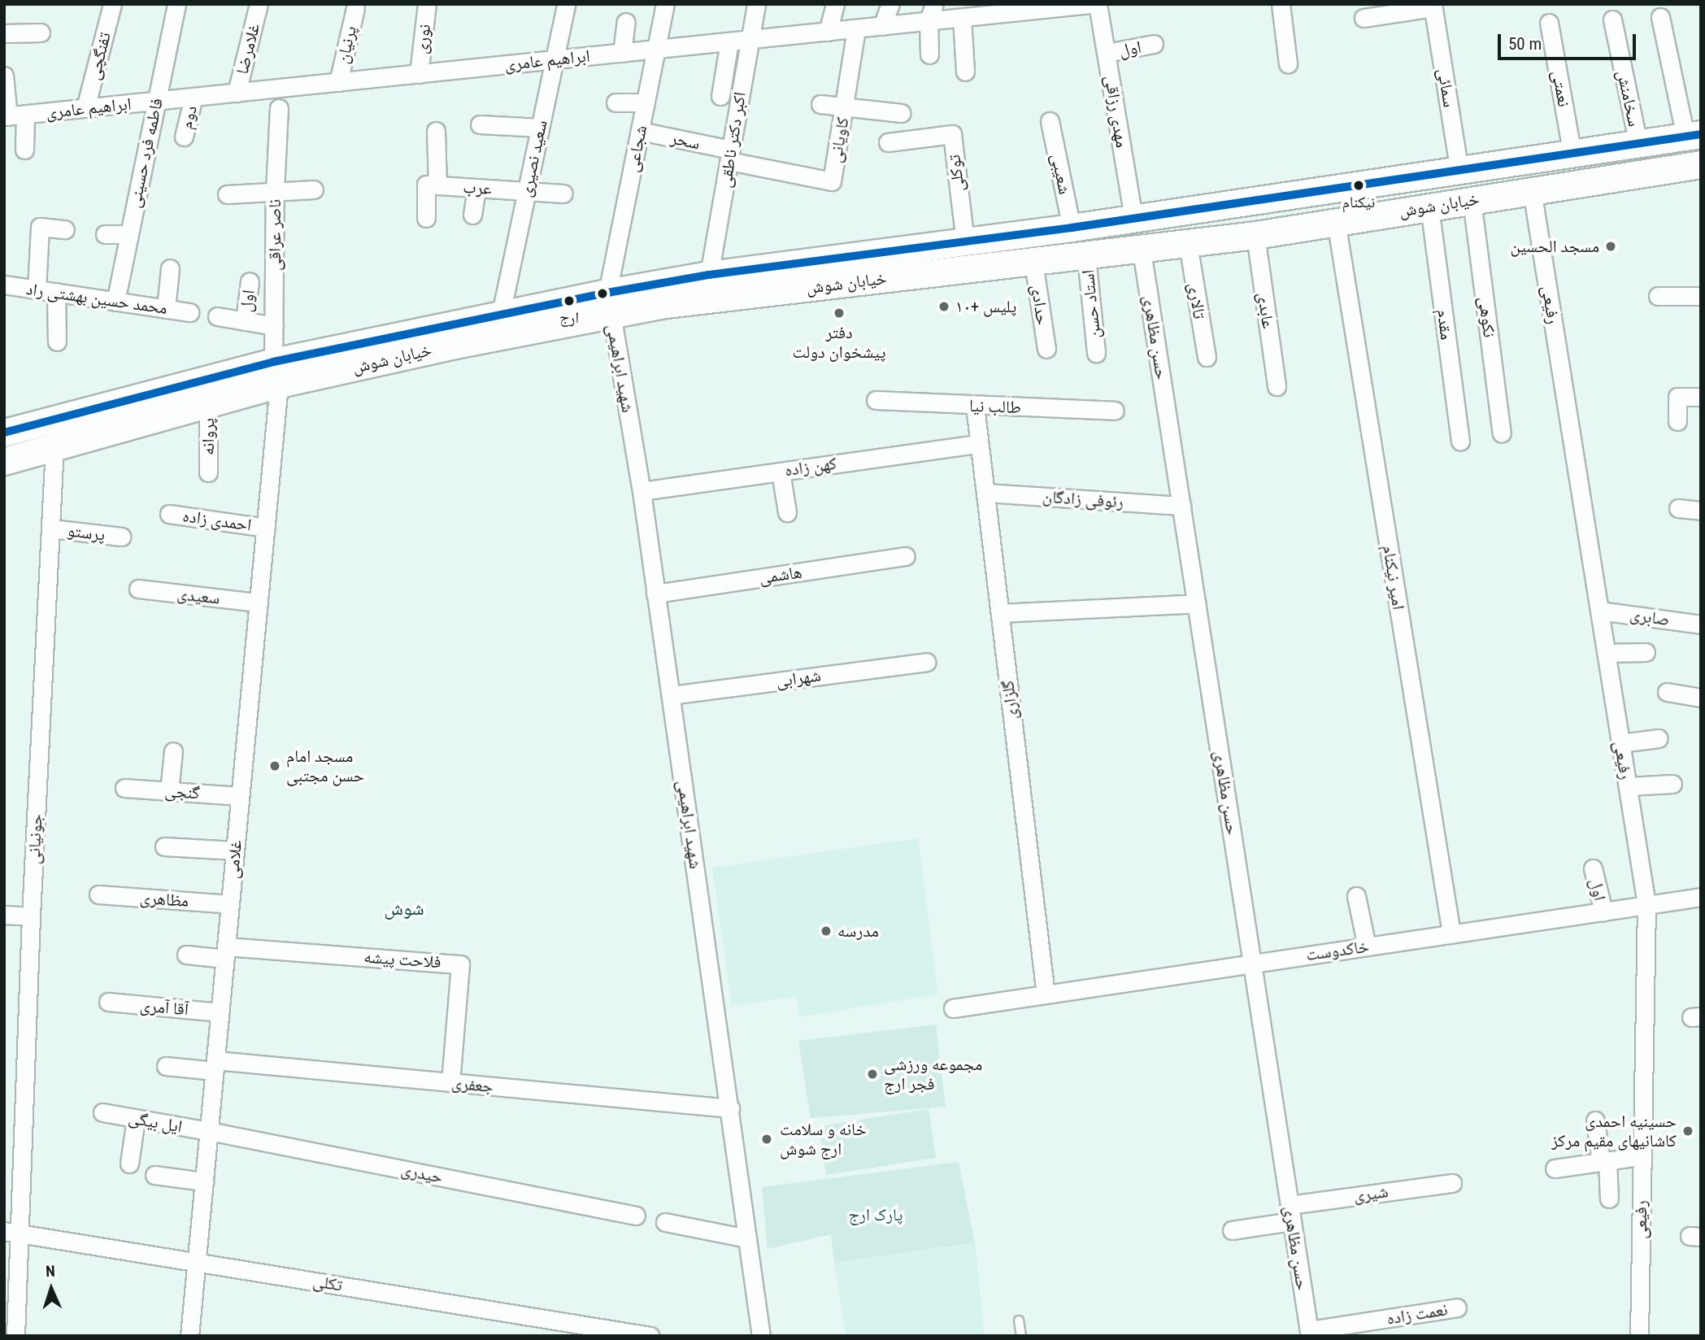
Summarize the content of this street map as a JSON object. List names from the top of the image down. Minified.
{"streets":{"main road":["خیابان شوش"],"street":["نوری","پرنیان","غلامرضا","اول","تفنگچی","ابراهیم عامری","سمائی","نعمتی","سخامنش","مهدی رزاقی","دوم","اکبر دکتر ناطقی","کاویانی","سحر","شجاعی","فاطمه فرد حسینی","سعید نصیری","توکلی","شعیبی","عرب","ناصر عراقی","محمد حسین بهشتی راد","تالاری","استاد حسن","حدادی","رفیعی","عابدی","نکوهی","مقدم","حسن مظاهری","شهید ابراهیمی","طالب نیا","پروانه","کهن زاده","رئوفی زادگان","احمدی زاده","پرستو","هاشمی","امیر نیکنام","سعیدی","صابری","شهرابی","گلزاری","گنجی","جونیانی","غلامی","مظاهری","خاکدوست","فلاحت پیشه","آقا آمری","جعفری","ایل بیگی","حیدری","شیری","تکلی","نعمت زاده"]},"crossings":[["نوری","ابراهیم عامری"],["پرنیان","ابراهیم عامری"],["غلامرضا","ابراهیم عامری"],["اول","مهدی رزاقی"],["اول","خاکدوست"],["تفنگچی","ابراهیم عامری"],["ابراهیم عامری","دوم"],["ابراهیم عامری","اکبر دکتر ناطقی"],["ابراهیم عامری","کاویانی"],["ابراهیم عامری","شجاعی"],["ابراهیم عامری","فاطمه فرد حسینی"],["ابراهیم عامری","سعید نصیری"],["سمائی","خیابان شوش"],["نعمتی","خیابان شوش"],["سخامنش","خیابان شوش"],["مهدی رزاقی","خیابان شوش"],["اکبر دکتر ناطقی","کاویانی"],["اکبر دکتر ناطقی","سحر"],["اکبر دکتر ناطقی","خیابان شوش"],["کاویانی","سحر"],["سحر","شجاعی"],["شجاعی","خیابان شوش"],["شجاعی","شهید ابراهیمی"],["فاطمه فرد حسینی","محمد حسین بهشتی راد"],["سعید نصیری","عرب"],["سعید نصیری","خیابان شوش"],["توکلی","خیابان شوش"],["شعیبی","خیابان شوش"],["خیابان شوش","ناصر عراقی"],["خیابان شوش","تالاری"],["خیابان شوش","استاد حسن"],["خیابان شوش","حدادی"],["خیابان شوش","رفیعی"],["خیابان شوش","عابدی"],["خیابان شوش","نکوهی"],["خیابان شوش","مقدم"],["خیابان شوش","حسن مظاهری"],["خیابان شوش","شهید ابراهیمی"],["خیابان شوش","پروانه"],["خیابان شوش","امیر نیکنام"],["خیابان شوش","جونیانی"],["خیابان شوش","غلامی"],["ناصر عراقی","غلامی"],["رفیعی","صابری"],["رفیعی","خاکدوست"],["حسن مظاهری","رئوفی زادگان"],["حسن مظاهری","خاکدوست"],["حسن مظاهری","شیری"],["حسن مظاهری","نعمت زاده"],["شهید ابراهیمی","کهن زاده"],["شهید ابراهیمی","هاشمی"],["شهید ابراهیمی","شهرابی"],["شهید ابراهیمی","جعفری"],["طالب نیا","گلزاری"],["کهن زاده","گلزاری"],["رئوفی زادگان","گلزاری"],["احمدی زاده","غلامی"],["پرستو","جونیانی"],["امیر نیکنام","خاکدوست"],["سعیدی","غلامی"],["گلزاری","خاکدوست"],["گنجی","غلامی"],["جونیانی","تکلی"],["غلامی","مظاهری"],["غلامی","فلاحت پیشه"],["غلامی","آقا آمری"],["غلامی","جعفری"],["غلامی","ایل بیگی"],["غلامی","حیدری"],["غلامی","تکلی"],["فلاحت پیشه","جعفری"],["ایل بیگی","حیدری"]],"districts":["شوش"],"parks":["پارک ارج"],"places":["نیکنام","مسجد الحسین","ارج","پلیس +۱۰","دفتر پیشخوان دولت","مسجد امام حسن مجتبی","مدرسه","مجموعه ورزشی فجر ارج","حسینیه احمدی کاشانیهای مقیم مرکز","خانه و سلامت ارج شوش"],"scale_bar":"50 m","north":"top"}
